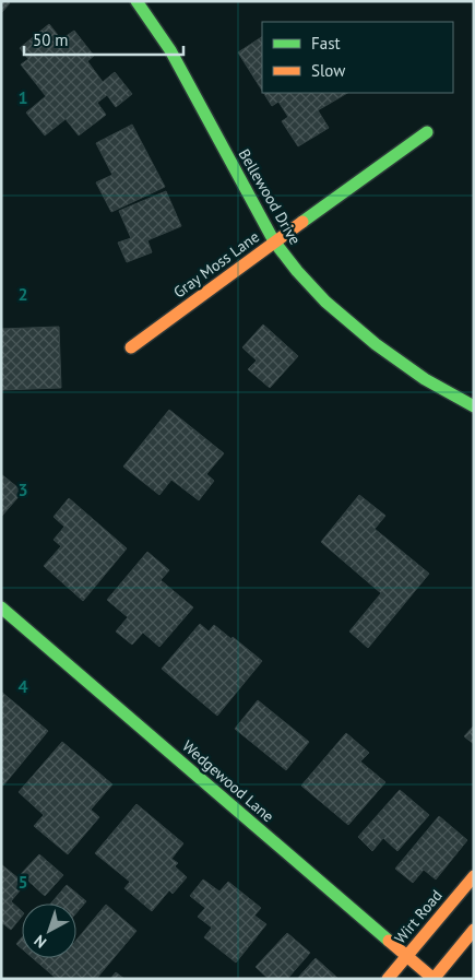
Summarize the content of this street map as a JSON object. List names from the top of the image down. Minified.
{"streets":{"street":["Bellewood Drive","Gray Moss Lane","Wedgewood Lane","Wirt Road"]},"crossings":[["Bellewood Drive","Gray Moss Lane"],["Wedgewood Lane","Wirt Road"]],"legend":["Fast","Slow"],"scale_bar":"50 m","north":"bottom left","grid":{"rows":["1","2","3","4","5"]}}
